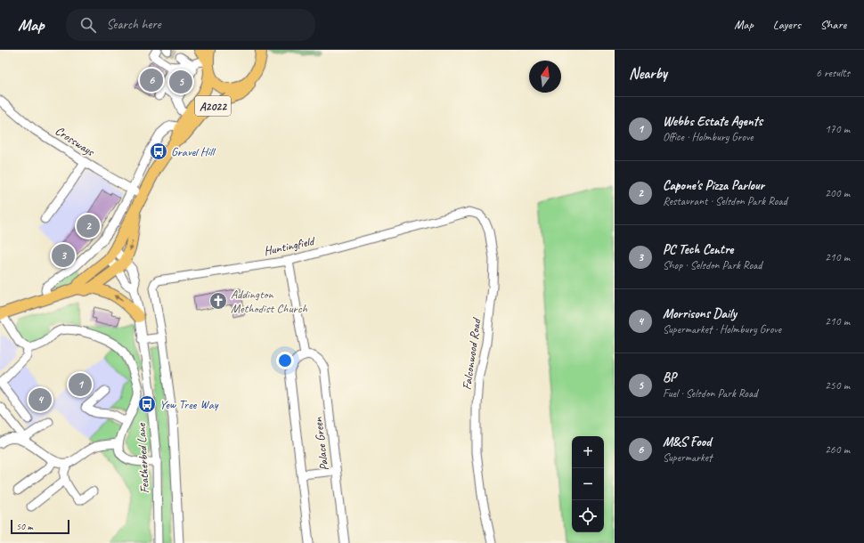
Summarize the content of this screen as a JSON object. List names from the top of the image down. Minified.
{"streets":{"main road":["A2022"],"street":["Crossways","Huntingfield","Falconwood Road","Palace Green","Featherbed Lane"]},"crossings":[["A2022","Crossways"],["A2022","Featherbed Lane"],["Huntingfield","Falconwood Road"]],"places":{"bus stop":["Gravel Hill","Yew Tree Way"],"church":["Addington Methodist Church"]},"scale_bar":"50 m","north":"top","page":{"header":"Map","search":"Search here","nav":["Map","Layers","Share"],"heading":["Nearby","6 results"],"pins":["6","5","2","3","1","4"],"list":[{"mark":"1","name":"Webbs Estate Agents","note":"Office · Holmbury Grove","value":"170 m"},{"mark":"2","name":"Capone's Pizza Parlour","note":"Restaurant · Selsdon Park Road","value":"200 m"},{"mark":"3","name":"PC Tech Centre","note":"Shop · Selsdon Park Road","value":"210 m"},{"mark":"4","name":"Morrisons Daily","note":"Supermarket · Holmbury Grove","value":"210 m"},{"mark":"5","name":"BP","note":"Fuel · Selsdon Park Road","value":"250 m"},{"mark":"6","name":"M&S Food","note":"Supermarket","value":"260 m"}],"map_buttons":["+","−"],"scale":"50 m"}}
